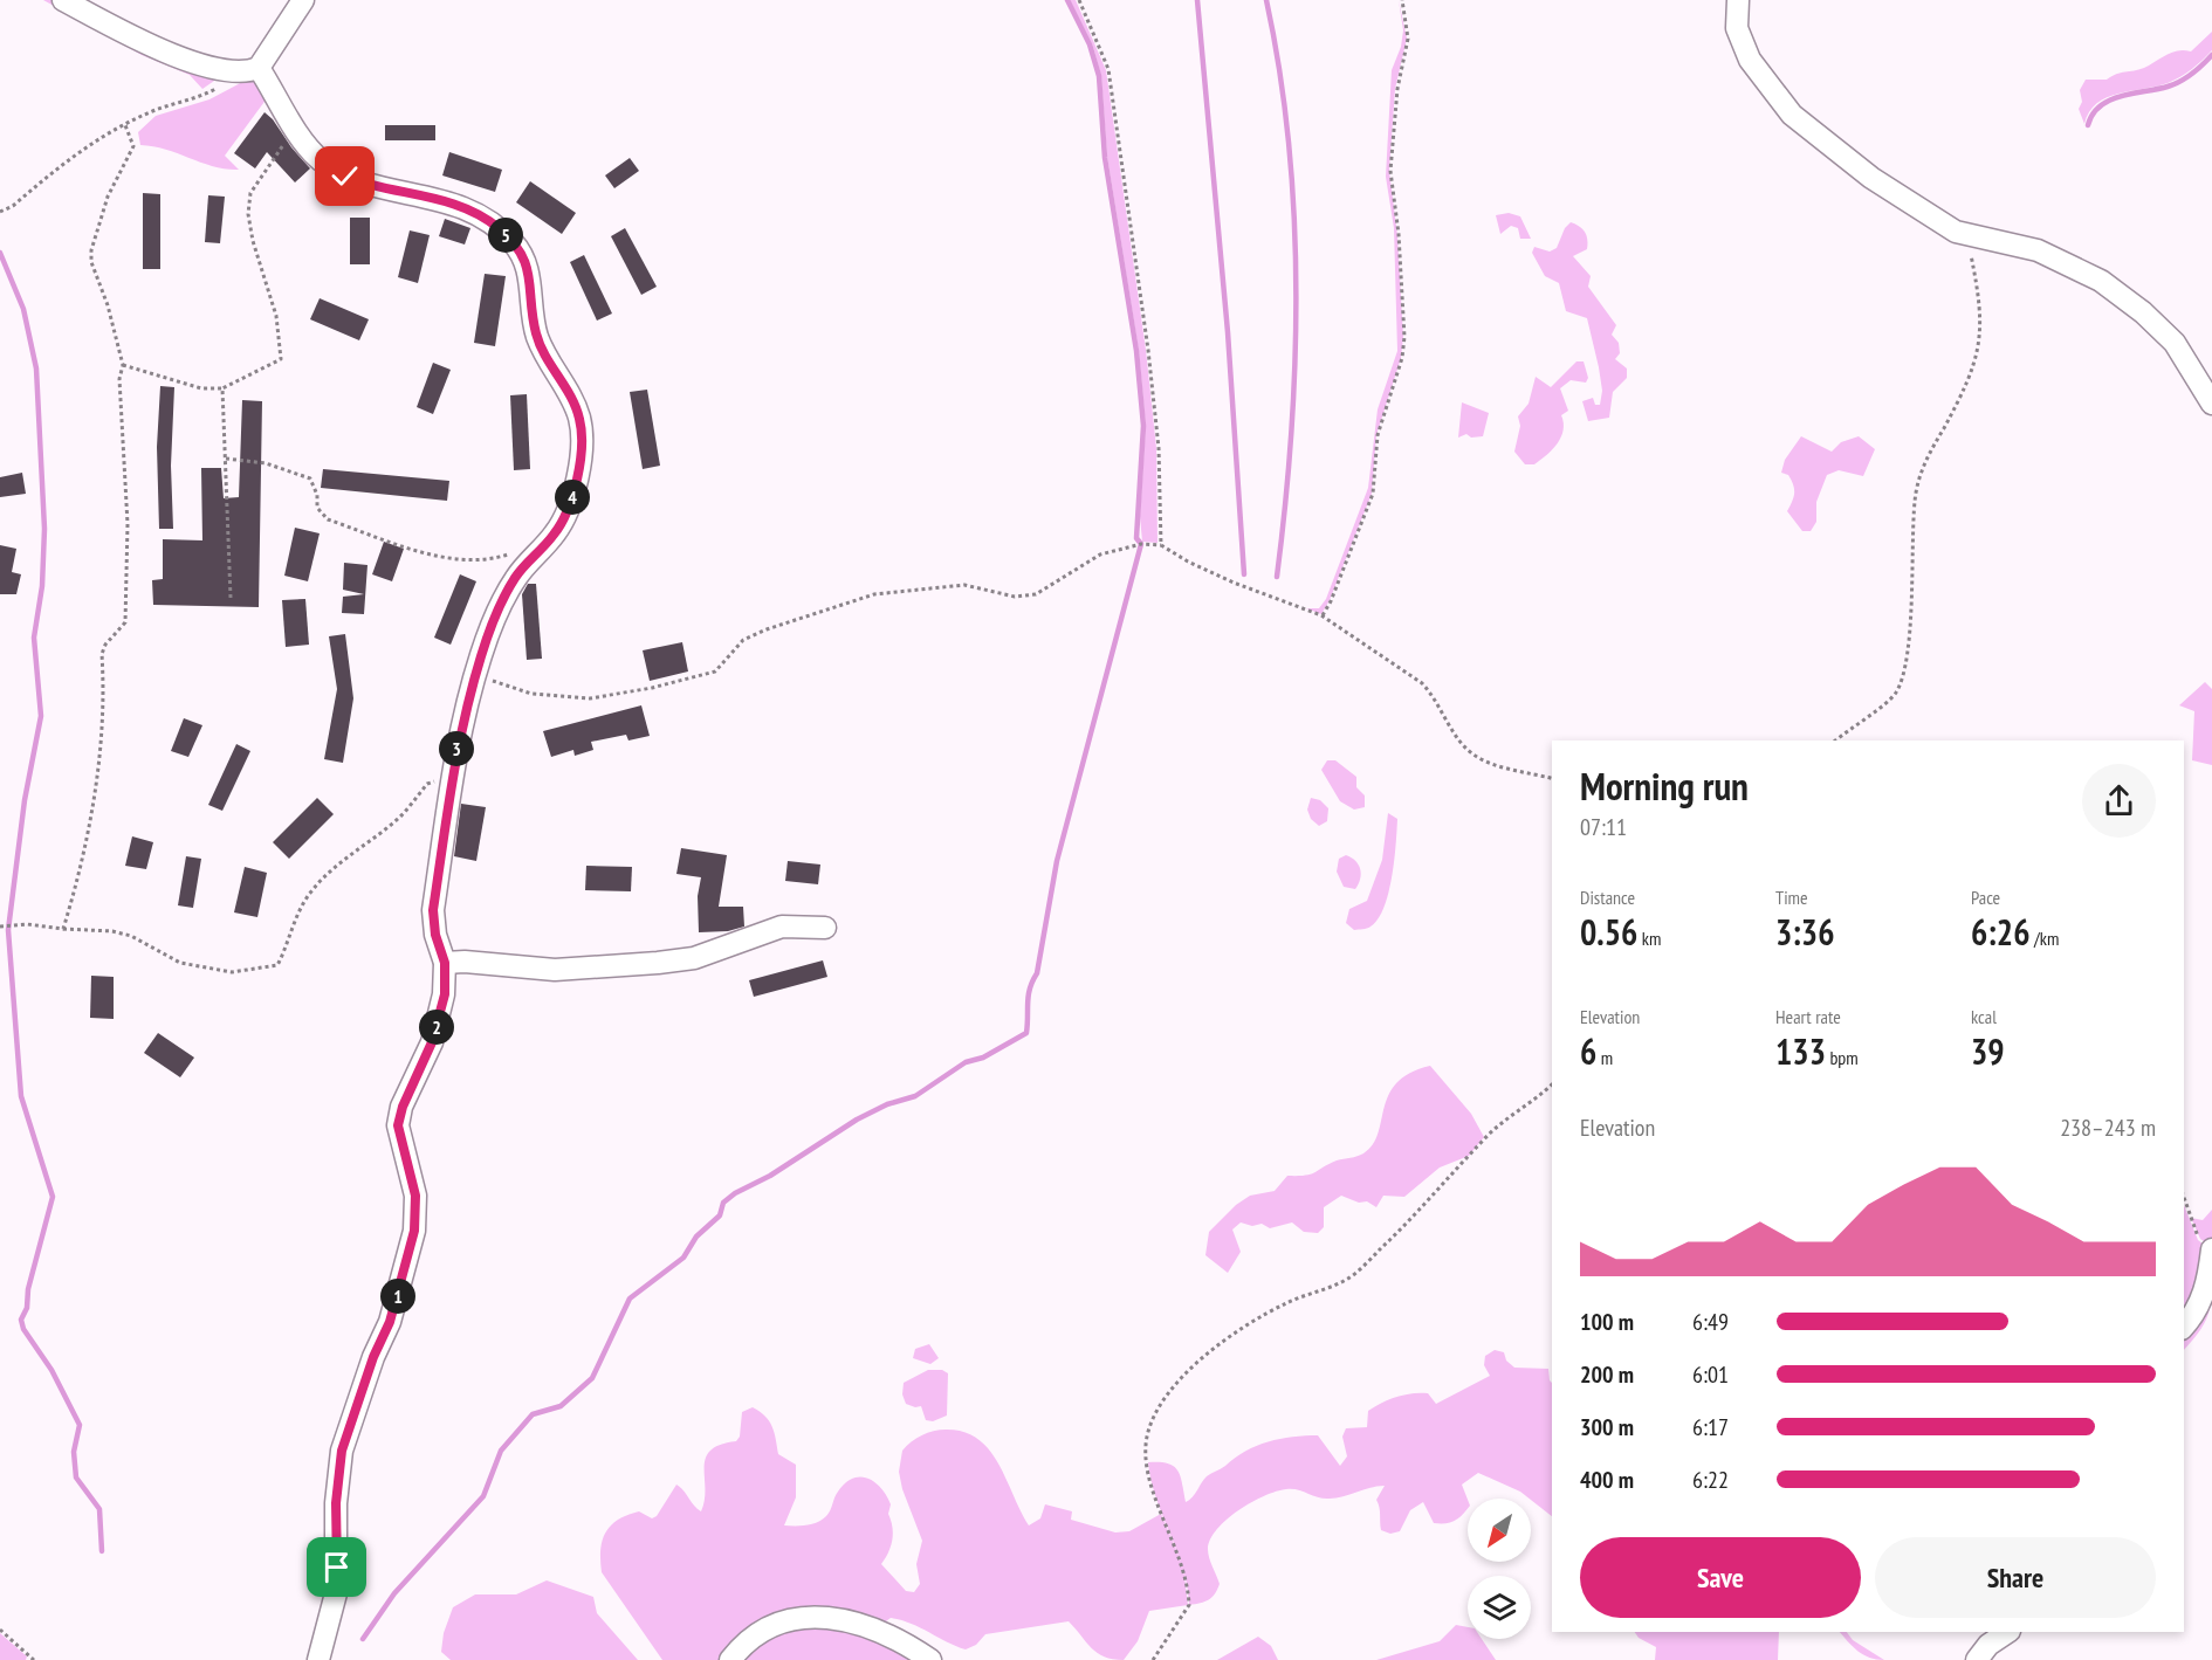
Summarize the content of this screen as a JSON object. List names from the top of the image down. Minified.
{"north":"bottom left","page":{"pins":["5","4","3","2","1"],"heading":["Morning run","07:11"],"stats":[["Distance","0.56 km"],["Time","3:36"],["Pace","6:26 /km"],["Elevation","6 m"],["Heart rate","133 bpm"],["kcal","39"]],"chart":["Elevation","238–243 m"],"list":[{"name":"100 m","note":"6:49"},{"name":"200 m","note":"6:01"},{"name":"300 m","note":"6:17"},{"name":"400 m","note":"6:22"}],"buttons":["Save","Share"]}}
